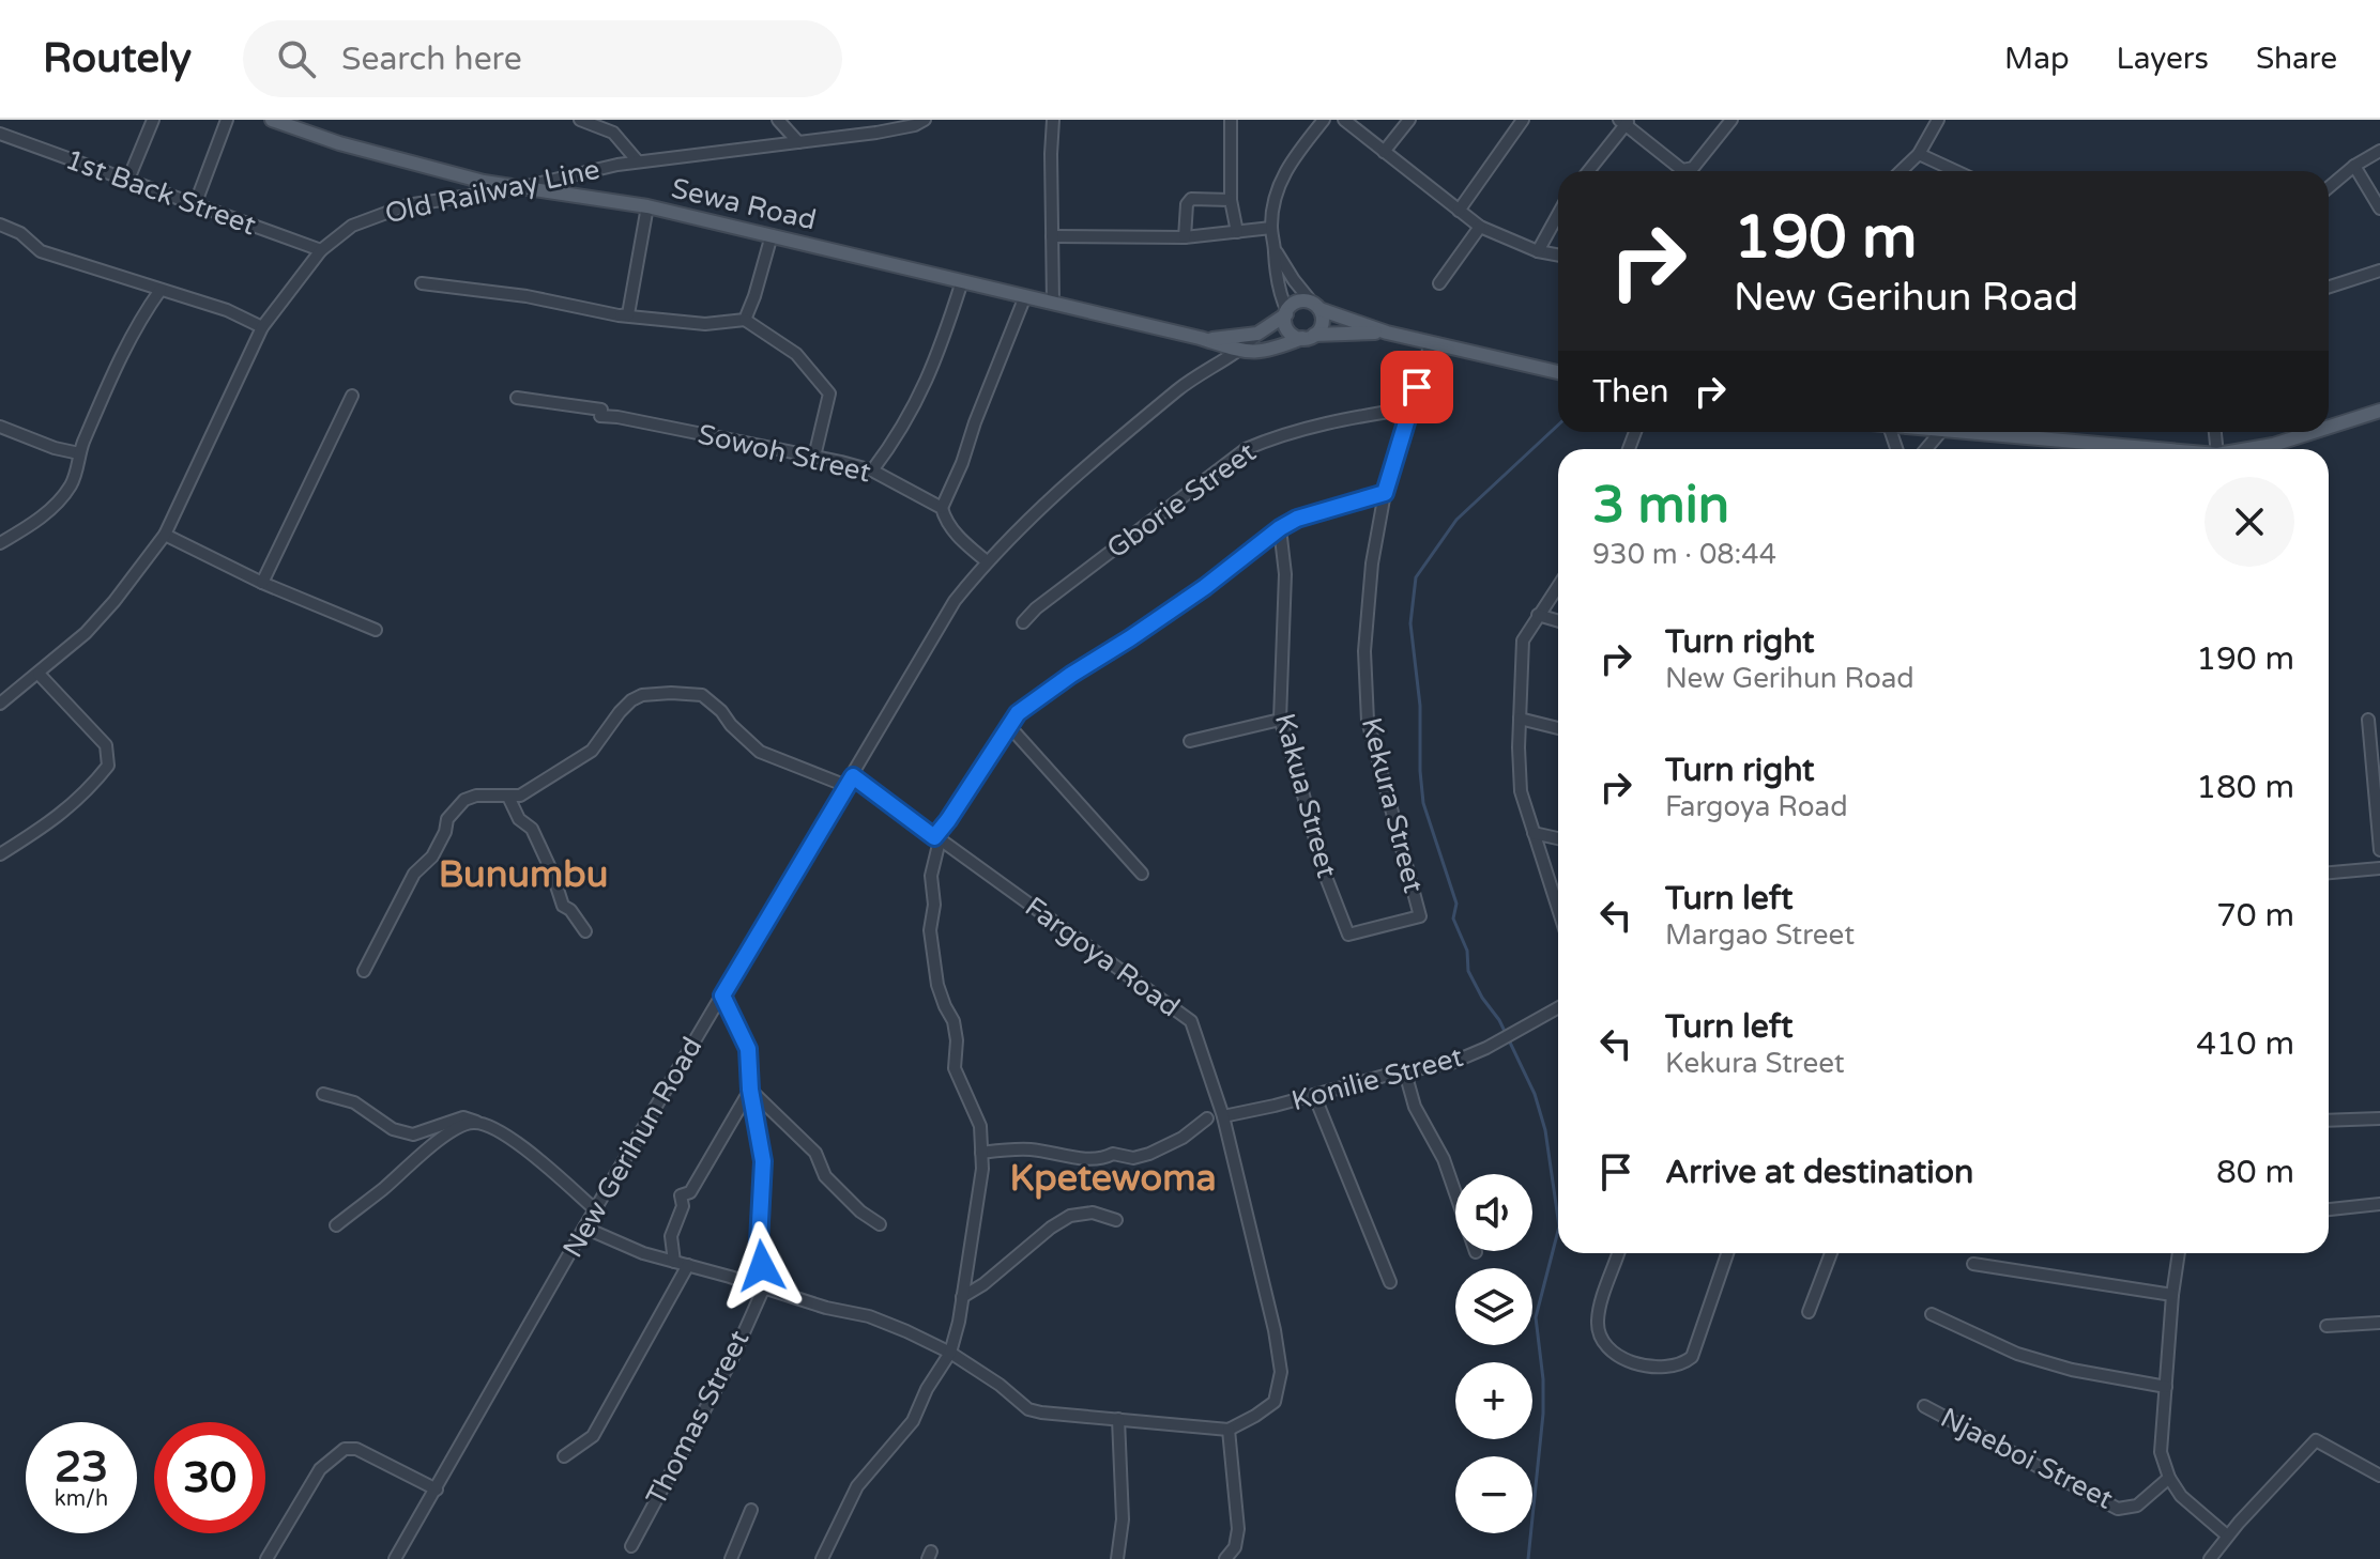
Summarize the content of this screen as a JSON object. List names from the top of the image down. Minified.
{"streets":{"main road":["Sewa Road"],"street":["Old Railway Line","1st Back Street","Sowoh Street","Gborie Street","Kakua Street","Kekura Street","Fargoya Road","Konilie Street","New Gerihun Road","Thomas Street","Njaeboi Street"]},"crossings":[["Old Railway Line","1st Back Street"],["Old Railway Line","Sewa Road"],["Sowoh Street","New Gerihun Road"],["Gborie Street","Kekura Street"],["Kakua Street","Kekura Street"],["Fargoya Road","Konilie Street"],["Fargoya Road","New Gerihun Road"]],"districts":["Bunumbu","Kpetewoma"],"page":{"header":"Routely","search":"Search here","nav":["Map","Layers","Share"],"turn":["190 m","New Gerihun Road"],"then":"Then","heading":["3 min","930 m · 08:44"],"list":[{"name":"Turn right","note":"New Gerihun Road","value":"190 m"},{"name":"Turn right","note":"Fargoya Road","value":"180 m"},{"name":"Turn left","note":"Margao Street","value":"70 m"},{"name":"Turn left","note":"Kekura Street","value":"410 m"},{"name":"Arrive at destination","value":"80 m"}],"map_buttons":["+","−"],"speed":"23 km/h","limit":"30"}}
